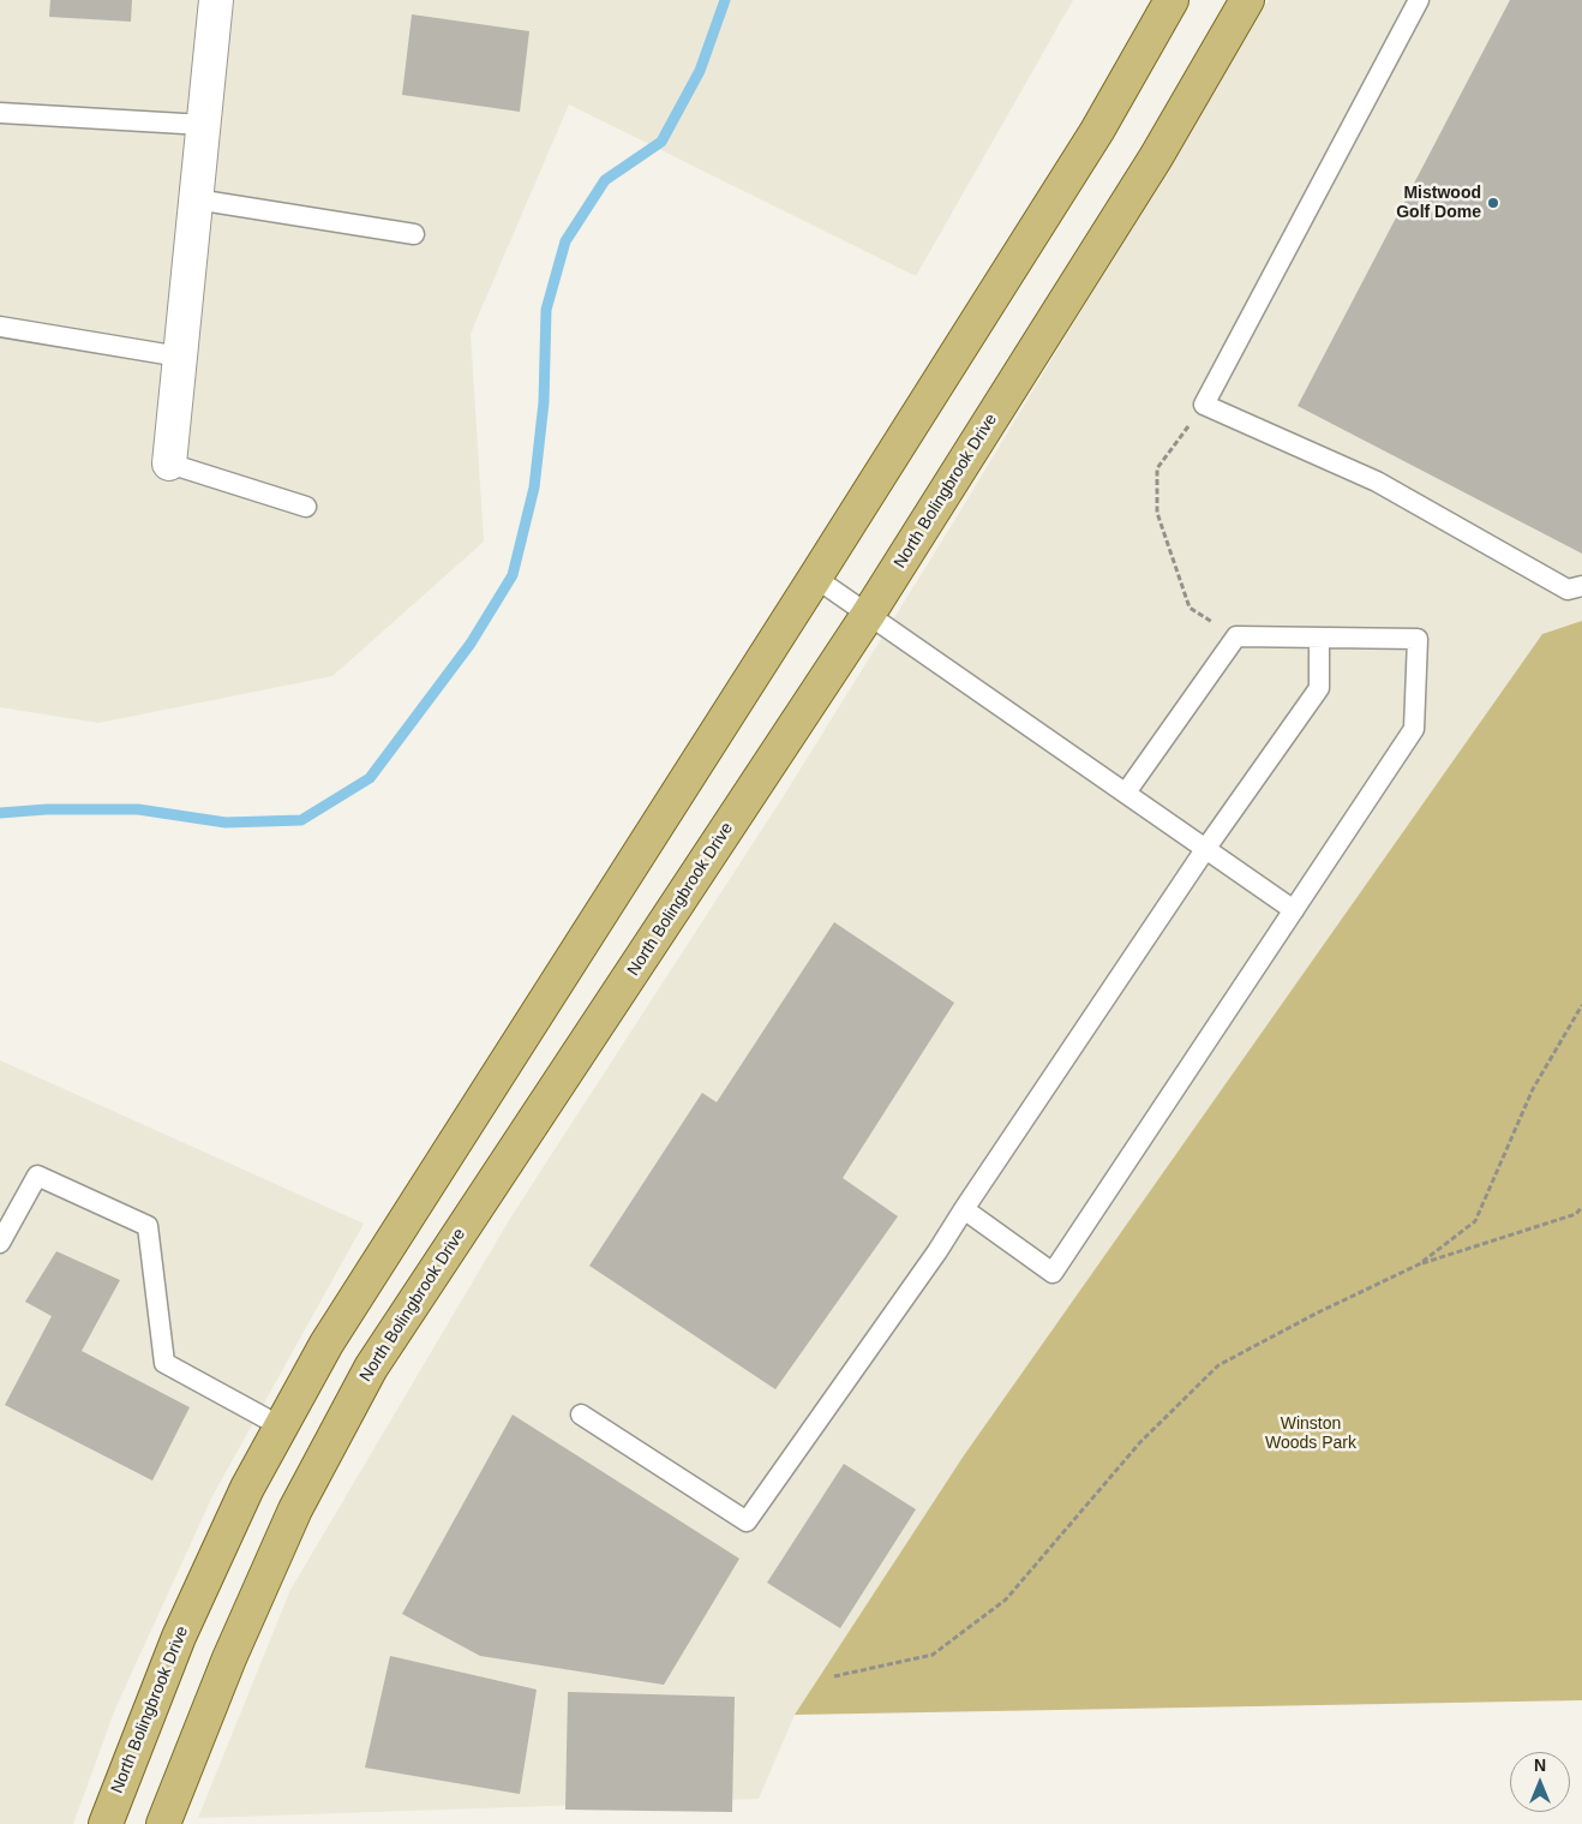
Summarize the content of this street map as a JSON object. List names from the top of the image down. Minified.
{"streets":{"main road":["North Bolingbrook Drive"]},"parks":["Winston Woods Park"],"places":["Mistwood Golf Dome"],"north":"top"}
